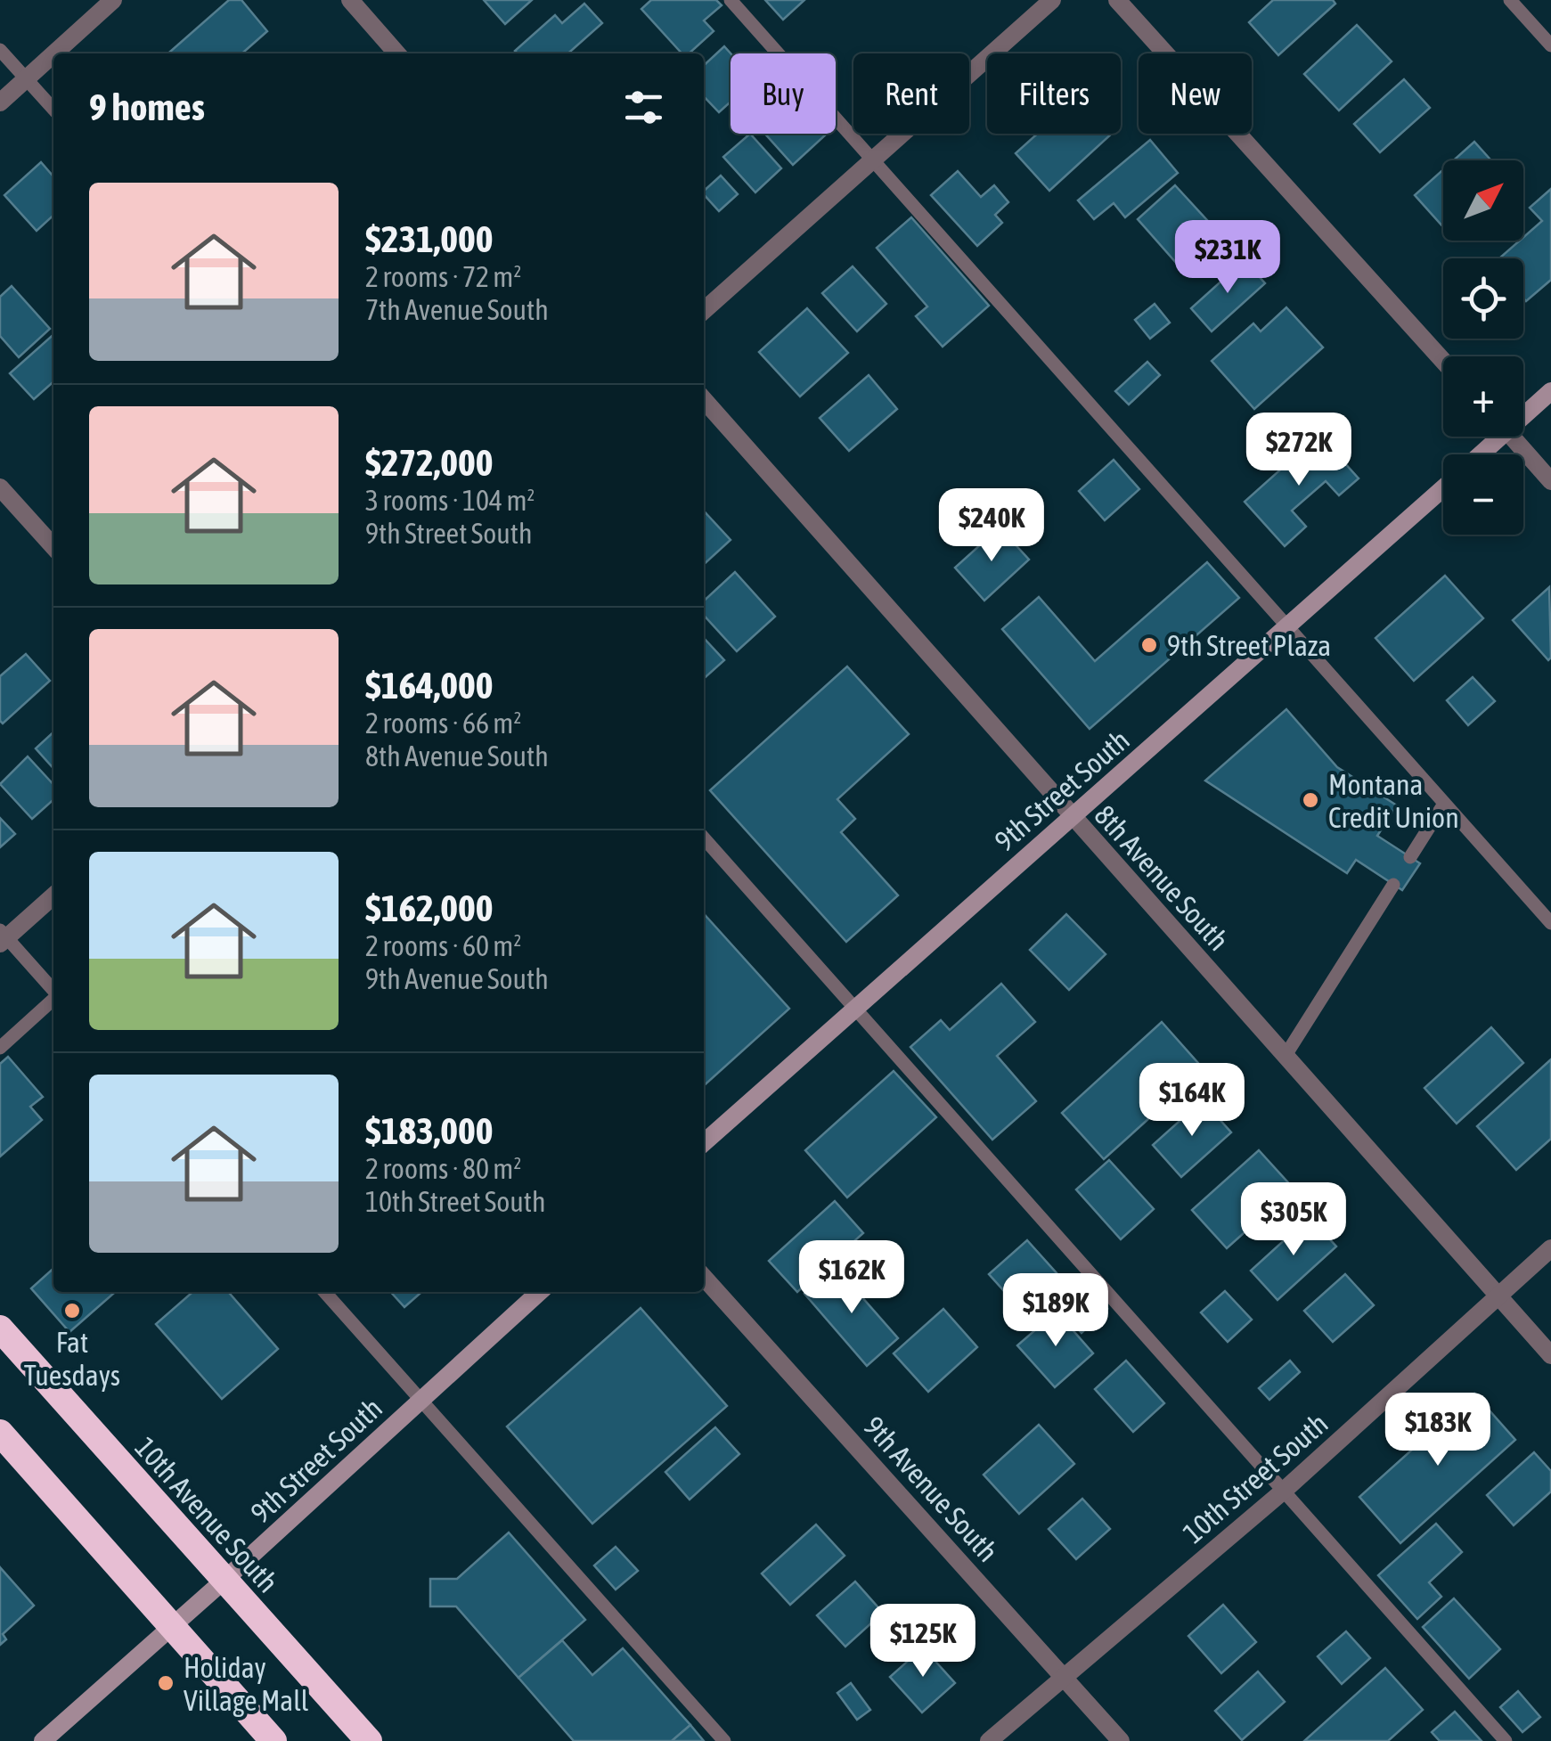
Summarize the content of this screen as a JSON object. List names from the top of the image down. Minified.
{"streets":{"highway":["10th Avenue South"],"main road":["9th Street South"],"street":["8th Avenue South","10th Street South","9th Avenue South"]},"crossings":[["9th Street South","8th Avenue South"],["9th Street South","10th Avenue South"],["8th Avenue South","10th Street South"],["10th Street South","9th Avenue South"]],"places":["9th Street Plaza","Montana Credit Union","Fat Tuesdays","Holiday Village Mall"],"north":"top right","page":{"chip":["Buy","Rent","Filters","New"],"heading":"9 homes","map_buttons":["+","−"],"list":[{"name":"$231,000","note":"2 rooms · 72 m² · 7th Avenue South"},{"name":"$272,000","note":"3 rooms · 104 m² · 9th Street South"},{"name":"$164,000","note":"2 rooms · 66 m² · 8th Avenue South"},{"name":"$162,000","note":"2 rooms · 60 m² · 9th Avenue South"},{"name":"$183,000","note":"2 rooms · 80 m² · 10th Street South"}],"price":["$231K","$272K","$240K","$164K","$305K","$162K","$189K","$183K","$125K"]}}
